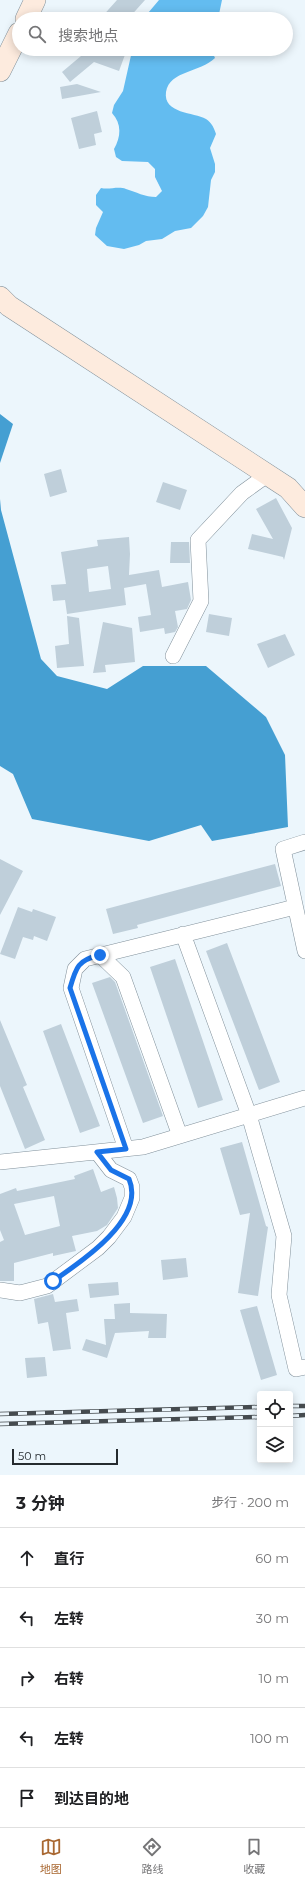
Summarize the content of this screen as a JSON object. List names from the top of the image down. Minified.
{"scale_bar":"50 m","page":{"search":"搜索地点","scale":"50 m","heading":["3 分钟","步行 · 200 m"],"list":[["直行","60 m"],["左转","30 m"],["右转","10 m"],["左转","100 m"],"到达目的地"],"nav":["地图","路线","收藏"]}}
